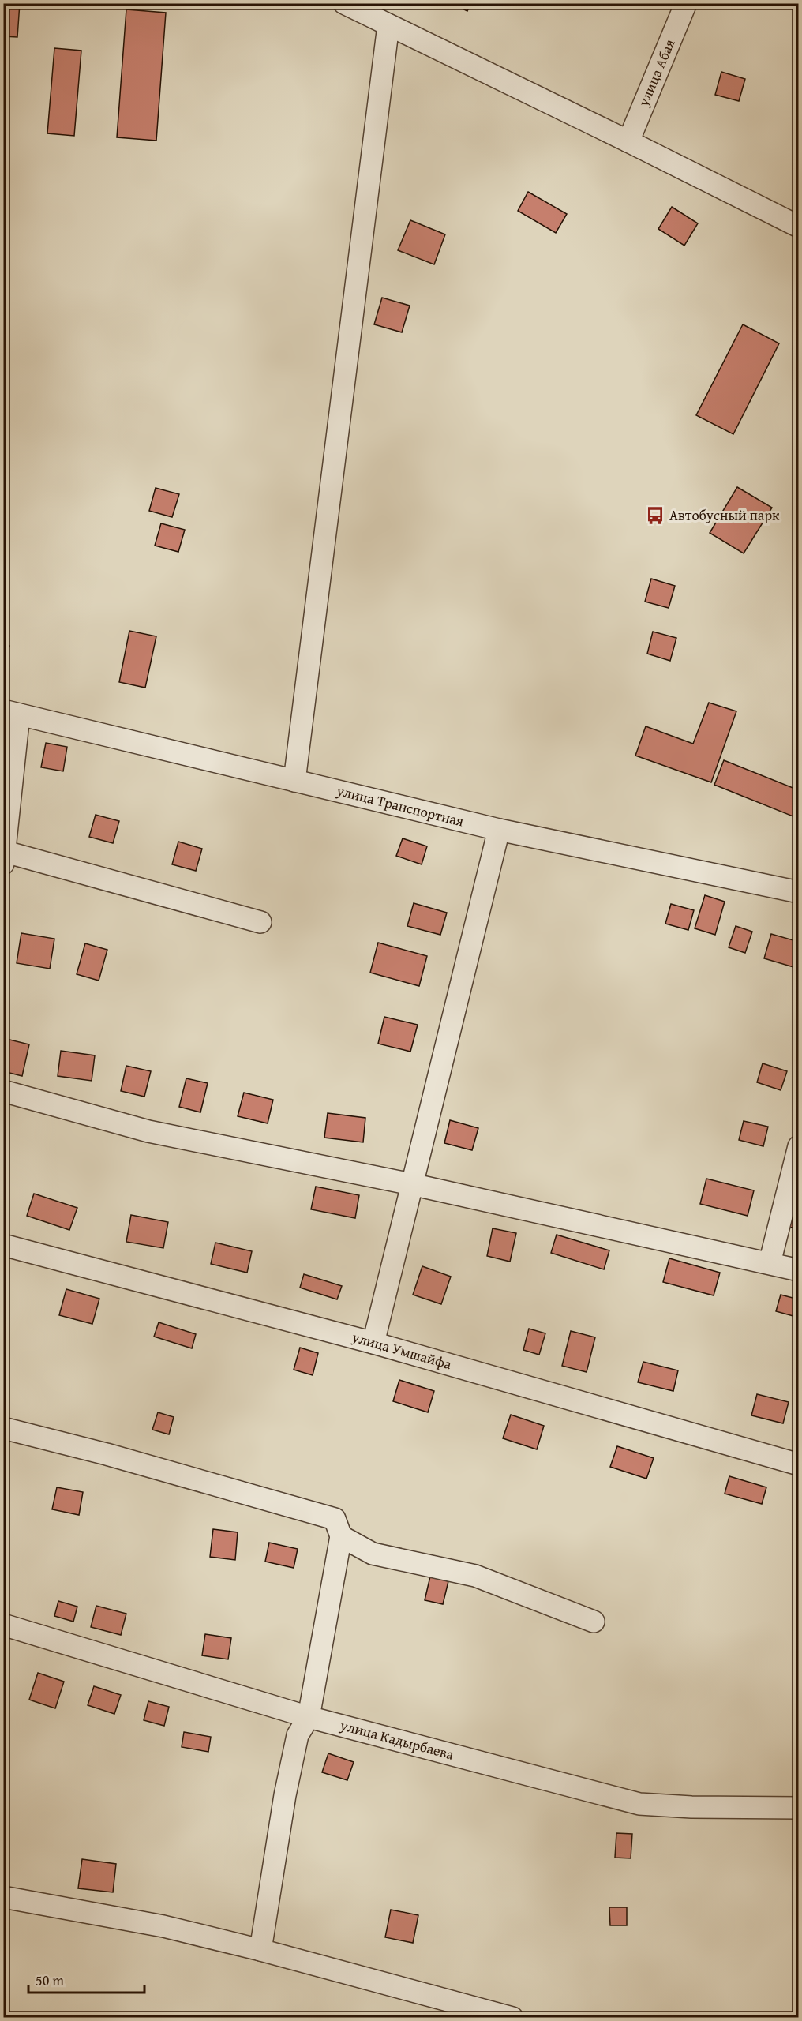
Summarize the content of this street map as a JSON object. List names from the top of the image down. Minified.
{"streets":{"street":["улица Абая","улица Транспортная","улица Умшайфа","улица Кадырбаева"]},"places":{"bus stop":["Автобусный парк"]},"scale_bar":"50 m"}
